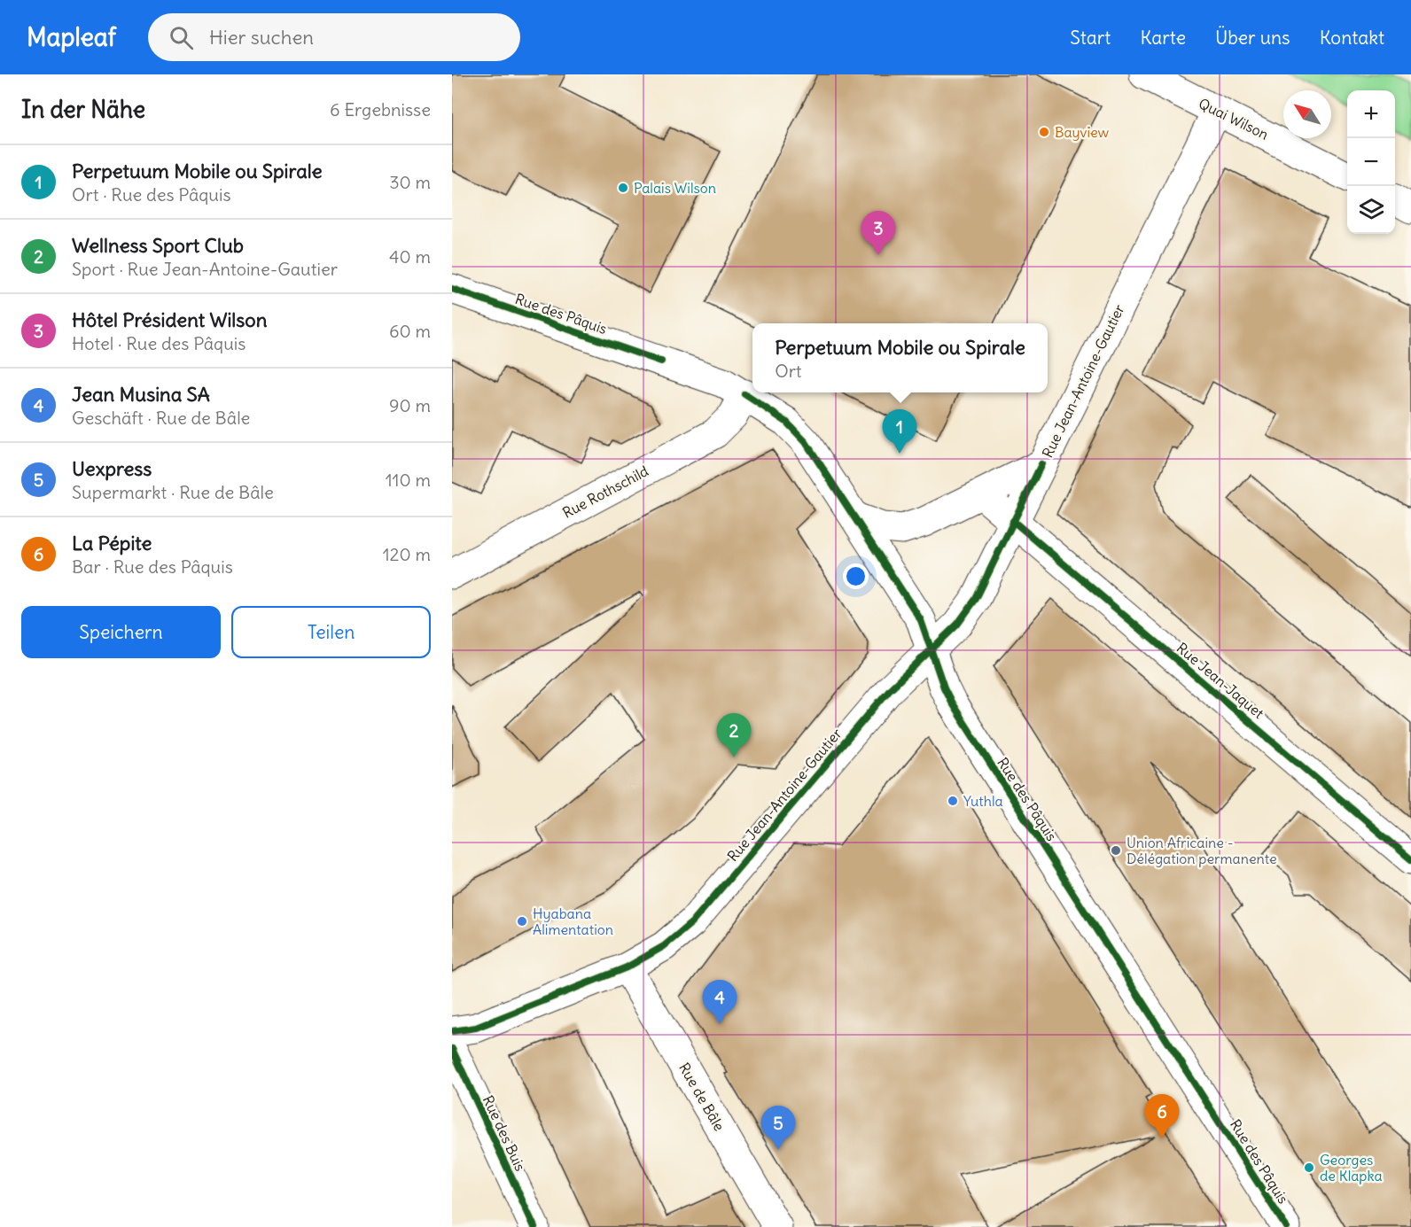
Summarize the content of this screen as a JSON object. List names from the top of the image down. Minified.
{"streets":{"street":["Quai Wilson","Rue des Pâquis","Rue Jean-Antoine-Gautier","Rue Rothschild","Rue Jean-Jaquet","Rue de Bâle","Rue des Buis"]},"crossings":[["Quai Wilson","Rue Jean-Antoine-Gautier"],["Rue des Pâquis","Rue Jean-Antoine-Gautier"],["Rue des Pâquis","Rue Rothschild"],["Rue Jean-Antoine-Gautier","Rue Jean-Jaquet"],["Rue Jean-Antoine-Gautier","Rue de Bâle"]],"places":["Bayview","Palais Wilson","Yuthla","Union Africaine - Délégation permanente","Hyabana Alimentation","Georges de Klapka"],"north":"top left","page":{"header":"Mapleaf","search":"Hier suchen","nav":["Start","Karte","Über uns","Kontakt"],"heading":["In der Nähe","6 Ergebnisse"],"map_buttons":["+","−"],"list":[{"mark":"1","name":"Perpetuum Mobile ou Spirale","note":"Ort · Rue des Pâquis","value":"30 m"},{"mark":"2","name":"Wellness Sport Club","note":"Sport · Rue Jean-Antoine-Gautier","value":"40 m"},{"mark":"3","name":"Hôtel Président Wilson","note":"Hotel · Rue des Pâquis","value":"60 m"},{"mark":"4","name":"Jean Musina SA","note":"Geschäft · Rue de Bâle","value":"90 m"},{"mark":"5","name":"Uexpress","note":"Supermarkt · Rue de Bâle","value":"110 m"},{"mark":"6","name":"La Pépite","note":"Bar · Rue des Pâquis","value":"120 m"}],"pins":["3","1","2","4","6","5"],"popup":["Perpetuum Mobile ou Spirale","Ort"],"buttons":["Speichern","Teilen"]}}
